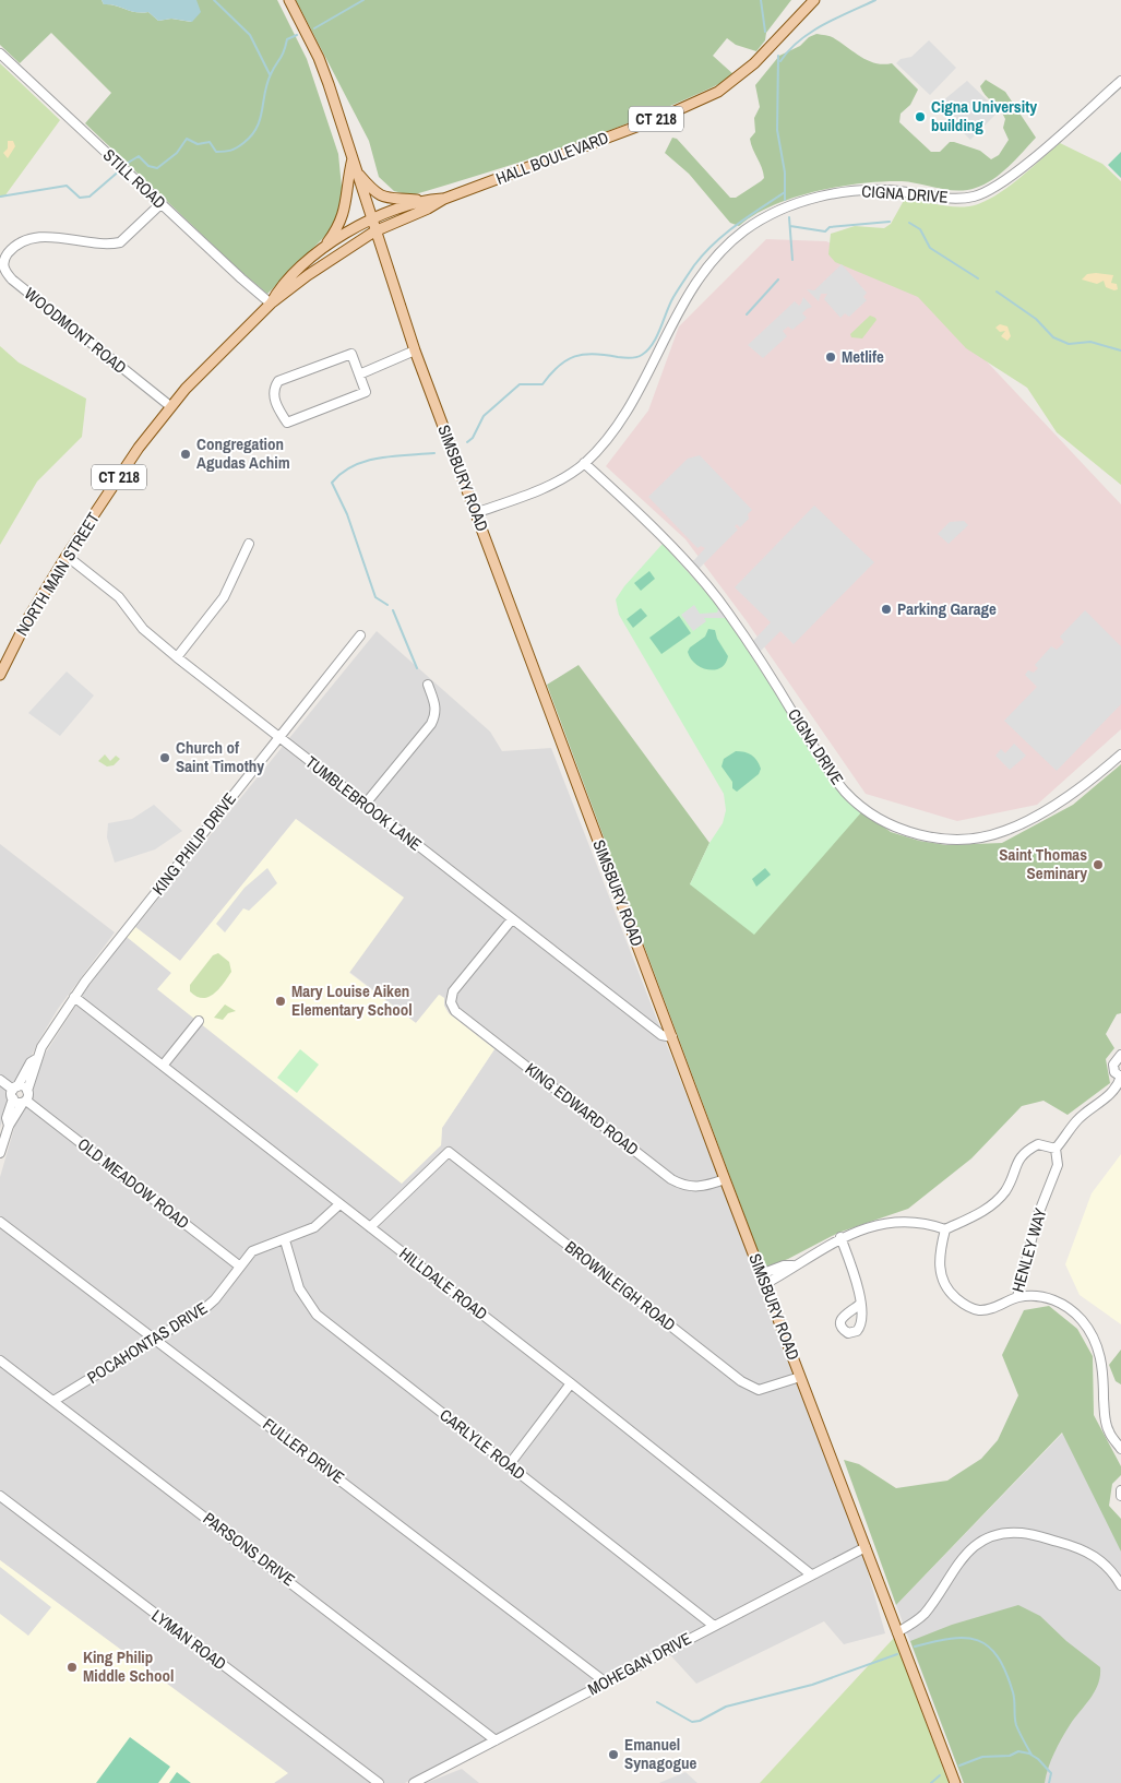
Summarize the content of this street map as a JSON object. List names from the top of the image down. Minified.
{"streets":{"main road":["CT 218","HALL BOULEVARD","SIMSBURY ROAD","NORTH MAIN STREET"],"street":["STILL ROAD","CIGNA DRIVE","WOODMONT ROAD","TUMBLEBROOK LANE","KING PHILIP DRIVE","KING EDWARD ROAD","OLD MEADOW ROAD","HENLEY WAY","HILLDALE ROAD","BROWNLEIGH ROAD","POCAHONTAS DRIVE","CARLYLE ROAD","FULLER DRIVE","PARSONS DRIVE","LYMAN ROAD","MOHEGAN DRIVE"]},"crossings":[["HALL BOULEVARD","SIMSBURY ROAD"],["HALL BOULEVARD","NORTH MAIN STREET"],["STILL ROAD","WOODMONT ROAD"],["STILL ROAD","NORTH MAIN STREET"],["CIGNA DRIVE","SIMSBURY ROAD"],["WOODMONT ROAD","NORTH MAIN STREET"],["SIMSBURY ROAD","NORTH MAIN STREET"],["SIMSBURY ROAD","TUMBLEBROOK LANE"],["SIMSBURY ROAD","KING EDWARD ROAD"],["SIMSBURY ROAD","BROWNLEIGH ROAD"],["SIMSBURY ROAD","MOHEGAN DRIVE"],["NORTH MAIN STREET","TUMBLEBROOK LANE"],["TUMBLEBROOK LANE","KING PHILIP DRIVE"],["TUMBLEBROOK LANE","KING EDWARD ROAD"],["KING PHILIP DRIVE","OLD MEADOW ROAD"],["KING PHILIP DRIVE","HILLDALE ROAD"],["OLD MEADOW ROAD","POCAHONTAS DRIVE"],["HILLDALE ROAD","BROWNLEIGH ROAD"],["HILLDALE ROAD","POCAHONTAS DRIVE"],["HILLDALE ROAD","MOHEGAN DRIVE"],["POCAHONTAS DRIVE","CARLYLE ROAD"],["POCAHONTAS DRIVE","FULLER DRIVE"],["POCAHONTAS DRIVE","PARSONS DRIVE"],["CARLYLE ROAD","MOHEGAN DRIVE"],["FULLER DRIVE","MOHEGAN DRIVE"],["PARSONS DRIVE","MOHEGAN DRIVE"]],"places":["Cigna University building","Metlife","Congregation Agudas Achim","Parking Garage","Church of Saint Timothy","Saint Thomas Seminary","Mary Louise Aiken Elementary School","King Philip Middle School","Emanuel Synagogue"]}
